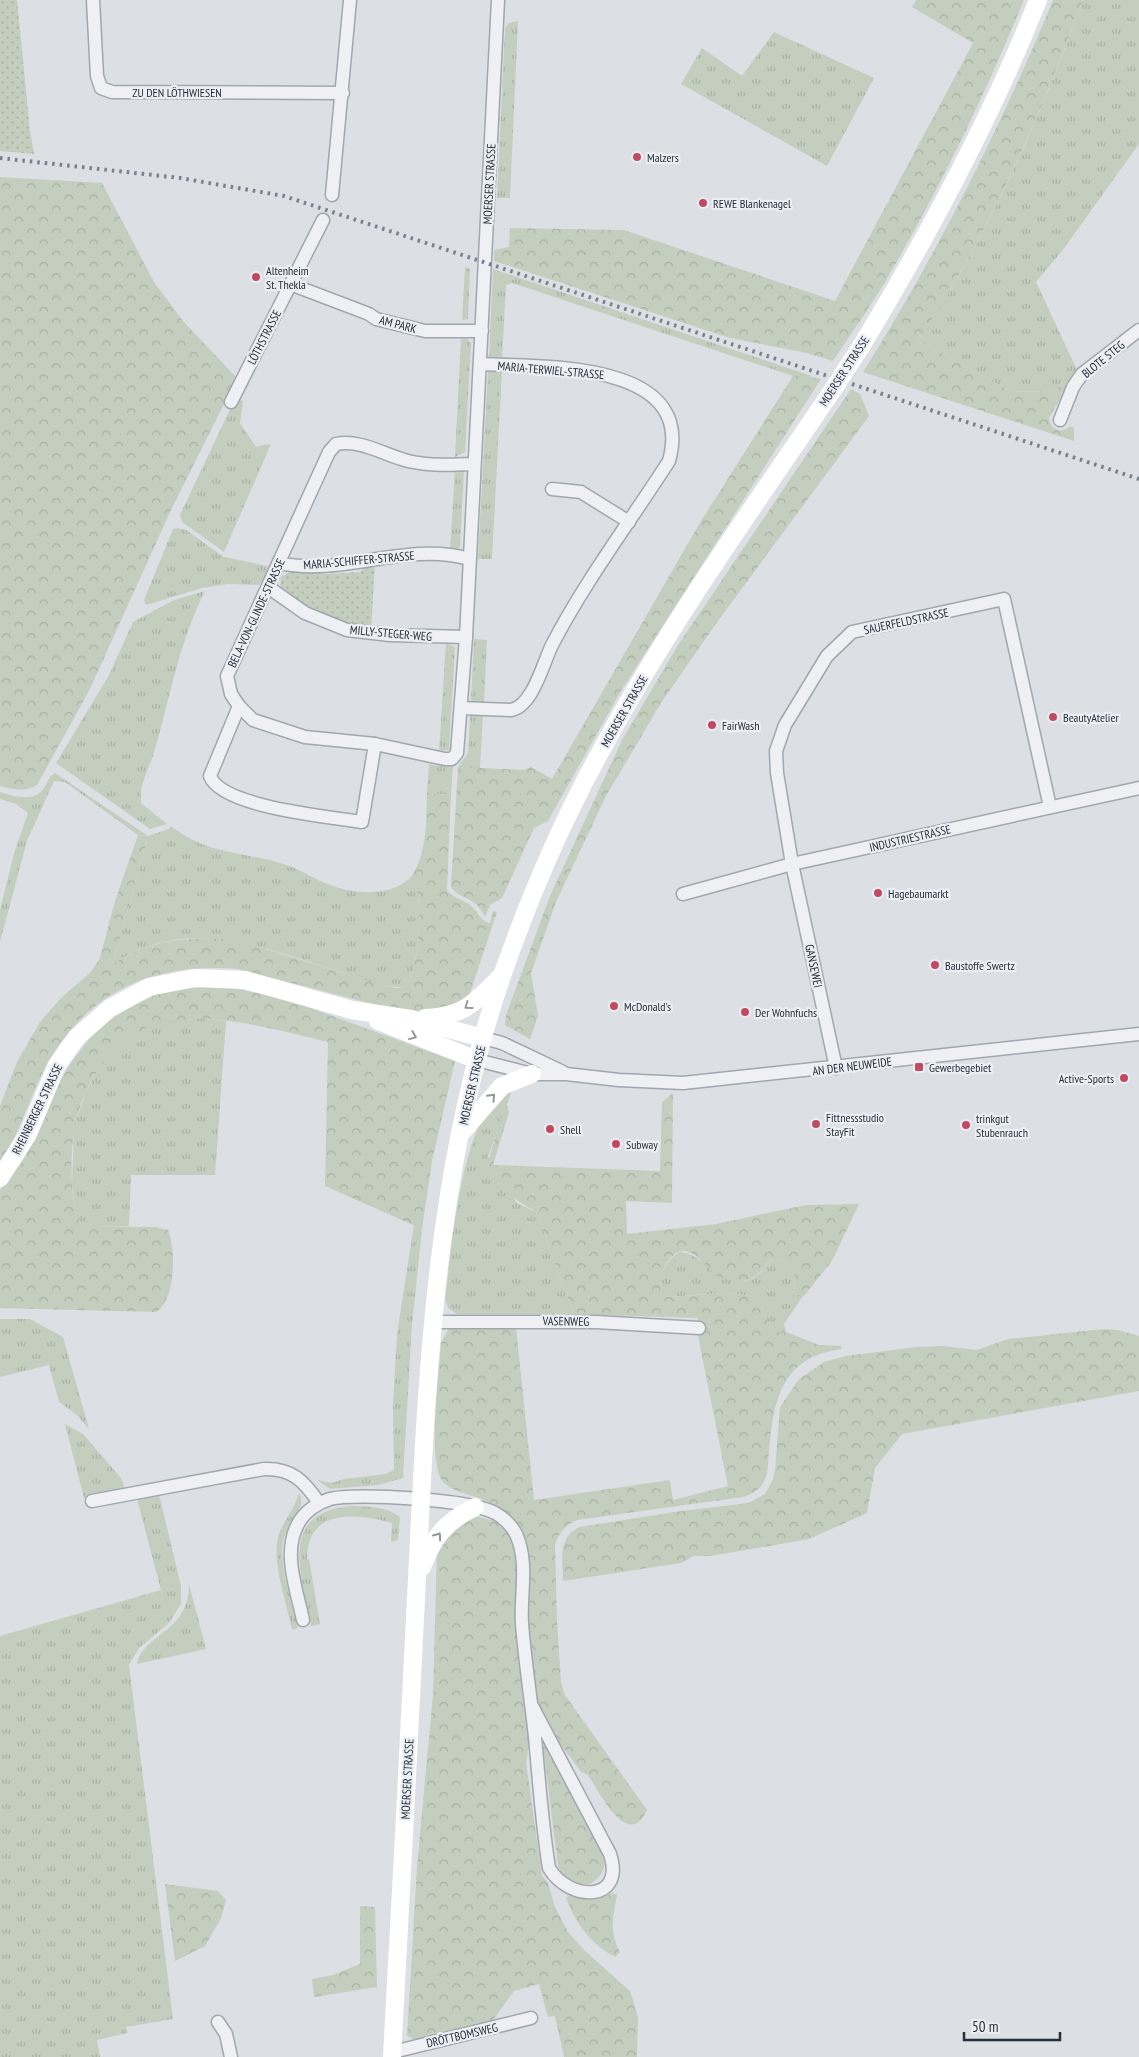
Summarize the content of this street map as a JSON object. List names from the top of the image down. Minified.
{"streets":{"main road":["MOERSER STRASSE","RHEINBERGER STRASSE"],"street":["ZU DEN LÖTHWIESEN","AM PARK","LÖTHSTRASSE","BLOTE STEG","MARIA-TERWIEL-STRASSE","MARIA-SCHIFFER-STRASSE","BELA-VON-GLINDE-STRASSE","SAUERFELDSTRASSE","MILLY-STEGER-WEG","INDUSTRIESTRASSE","GANSEWEI","AN DER NEUWEIDE","VASENWEG","DRÖTTBOMSWEG"]},"crossings":[["MOERSER STRASSE","AM PARK"],["MOERSER STRASSE","MARIA-TERWIEL-STRASSE"],["MOERSER STRASSE","MARIA-SCHIFFER-STRASSE"],["MOERSER STRASSE","BELA-VON-GLINDE-STRASSE"],["MOERSER STRASSE","MILLY-STEGER-WEG"],["MOERSER STRASSE","AN DER NEUWEIDE"],["MOERSER STRASSE","RHEINBERGER STRASSE"],["MOERSER STRASSE","VASENWEG"],["MOERSER STRASSE","DRÖTTBOMSWEG"],["AM PARK","LÖTHSTRASSE"],["MARIA-SCHIFFER-STRASSE","BELA-VON-GLINDE-STRASSE"],["BELA-VON-GLINDE-STRASSE","MILLY-STEGER-WEG"],["SAUERFELDSTRASSE","INDUSTRIESTRASSE"],["SAUERFELDSTRASSE","GANSEWEI"],["INDUSTRIESTRASSE","GANSEWEI"],["GANSEWEI","AN DER NEUWEIDE"],["AN DER NEUWEIDE","RHEINBERGER STRASSE"]],"places":{"other":["Malzers","REWE Blankenagel","Altenheim St. Thekla","BeautyAtelier","FairWash","Hagebaumarkt","Baustoffe Swertz","McDonald's","Der Wohnfuchs","Active-Sports","Fittnessstudio StayFit","trinkgut Stubenrauch","Shell","Subway"],"transit":["Gewerbegebiet"]},"scale_bar":"50 m"}
